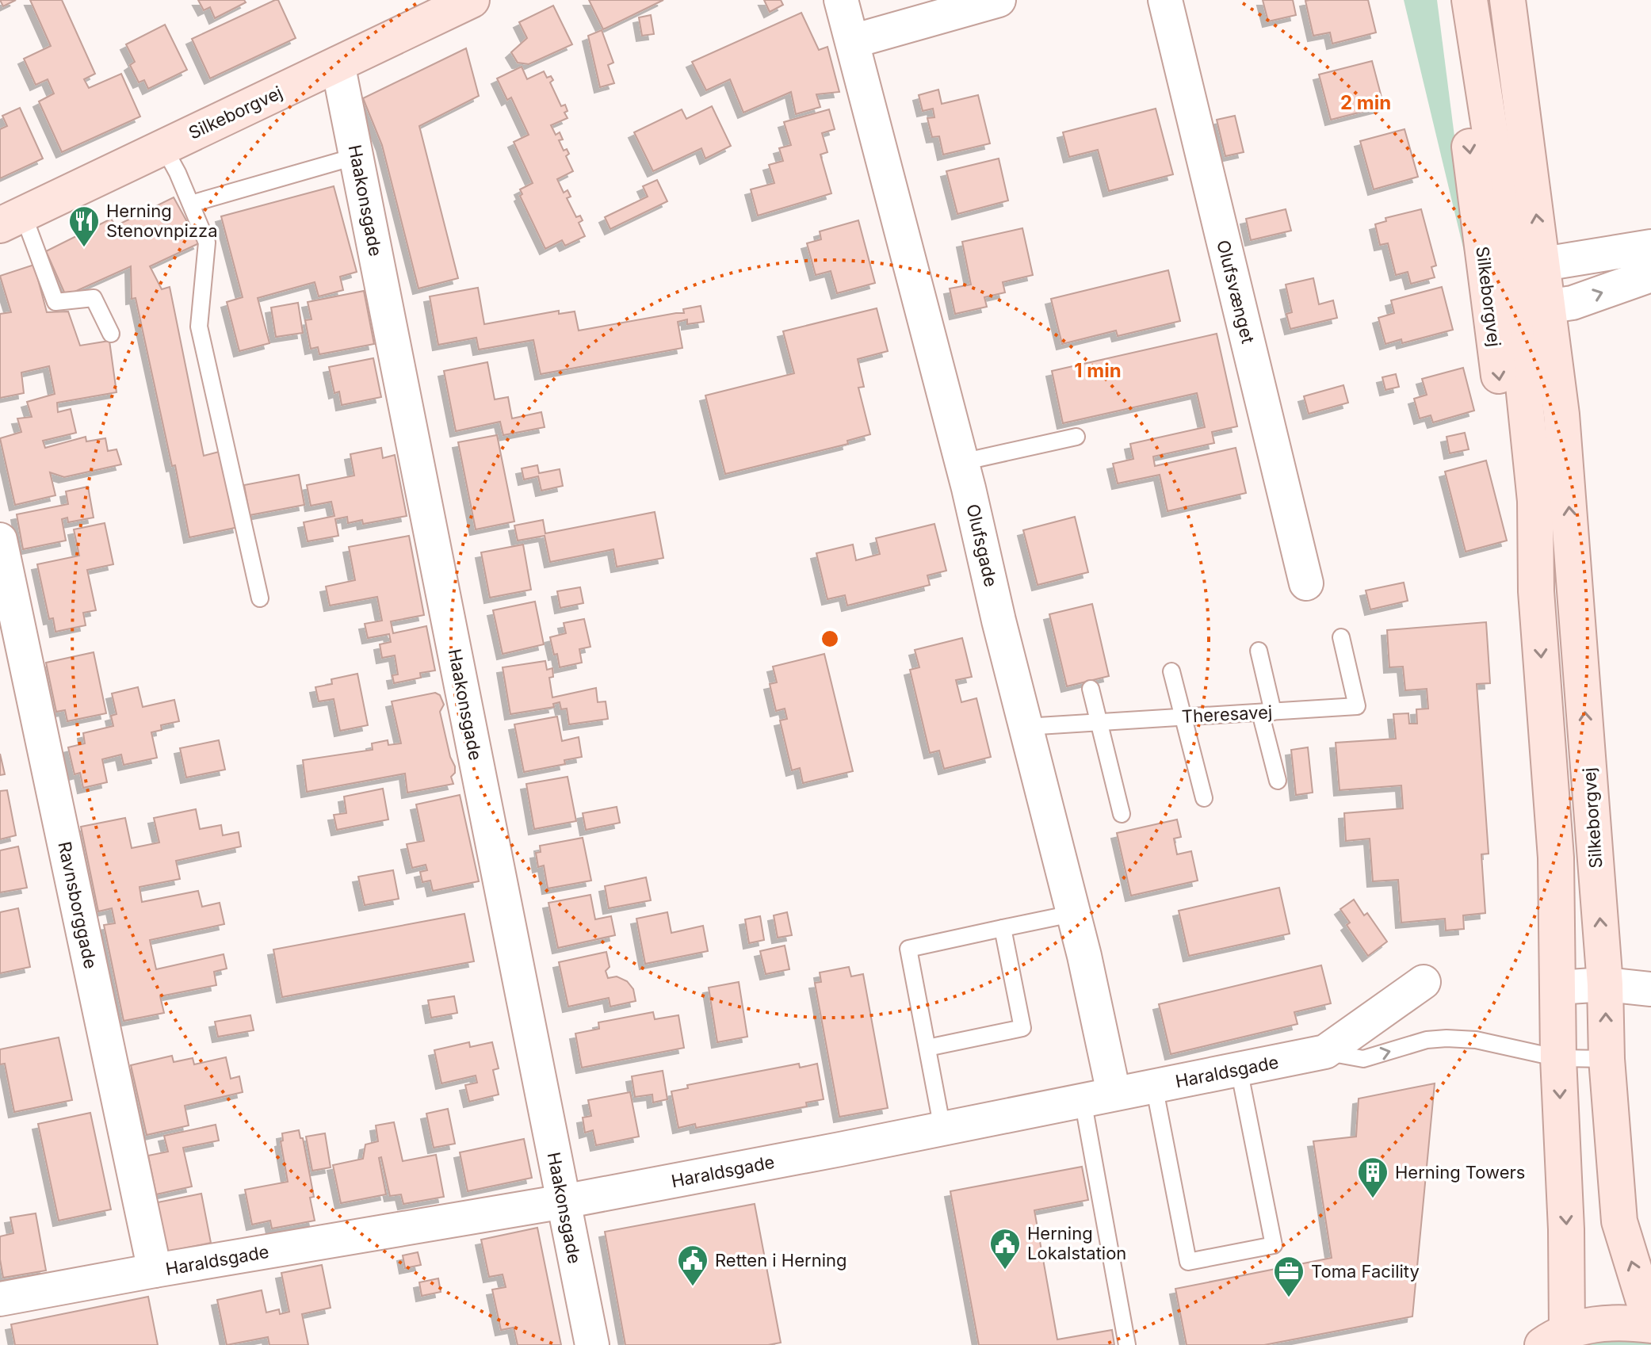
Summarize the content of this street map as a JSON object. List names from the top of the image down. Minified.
{"streets":{"main road":["Silkeborgvej"],"street":["Haakonsgade","Olufsvænget","Olufsgade","Ravnsborggade","Haraldsgade"],"lane":["Theresavej"]},"crossings":[["Silkeborgvej","Haakonsgade"],["Haakonsgade","Haraldsgade"],["Olufsgade","Theresavej"],["Olufsgade","Haraldsgade"],["Ravnsborggade","Haraldsgade"]],"places":{"restaurant":["Herning Stenovnpizza"],"building":["Herning Towers"],"public building":["Herning Lokalstation","Retten i Herning"],"office":["Toma Facility"]},"rings":["2 min","1 min"]}
